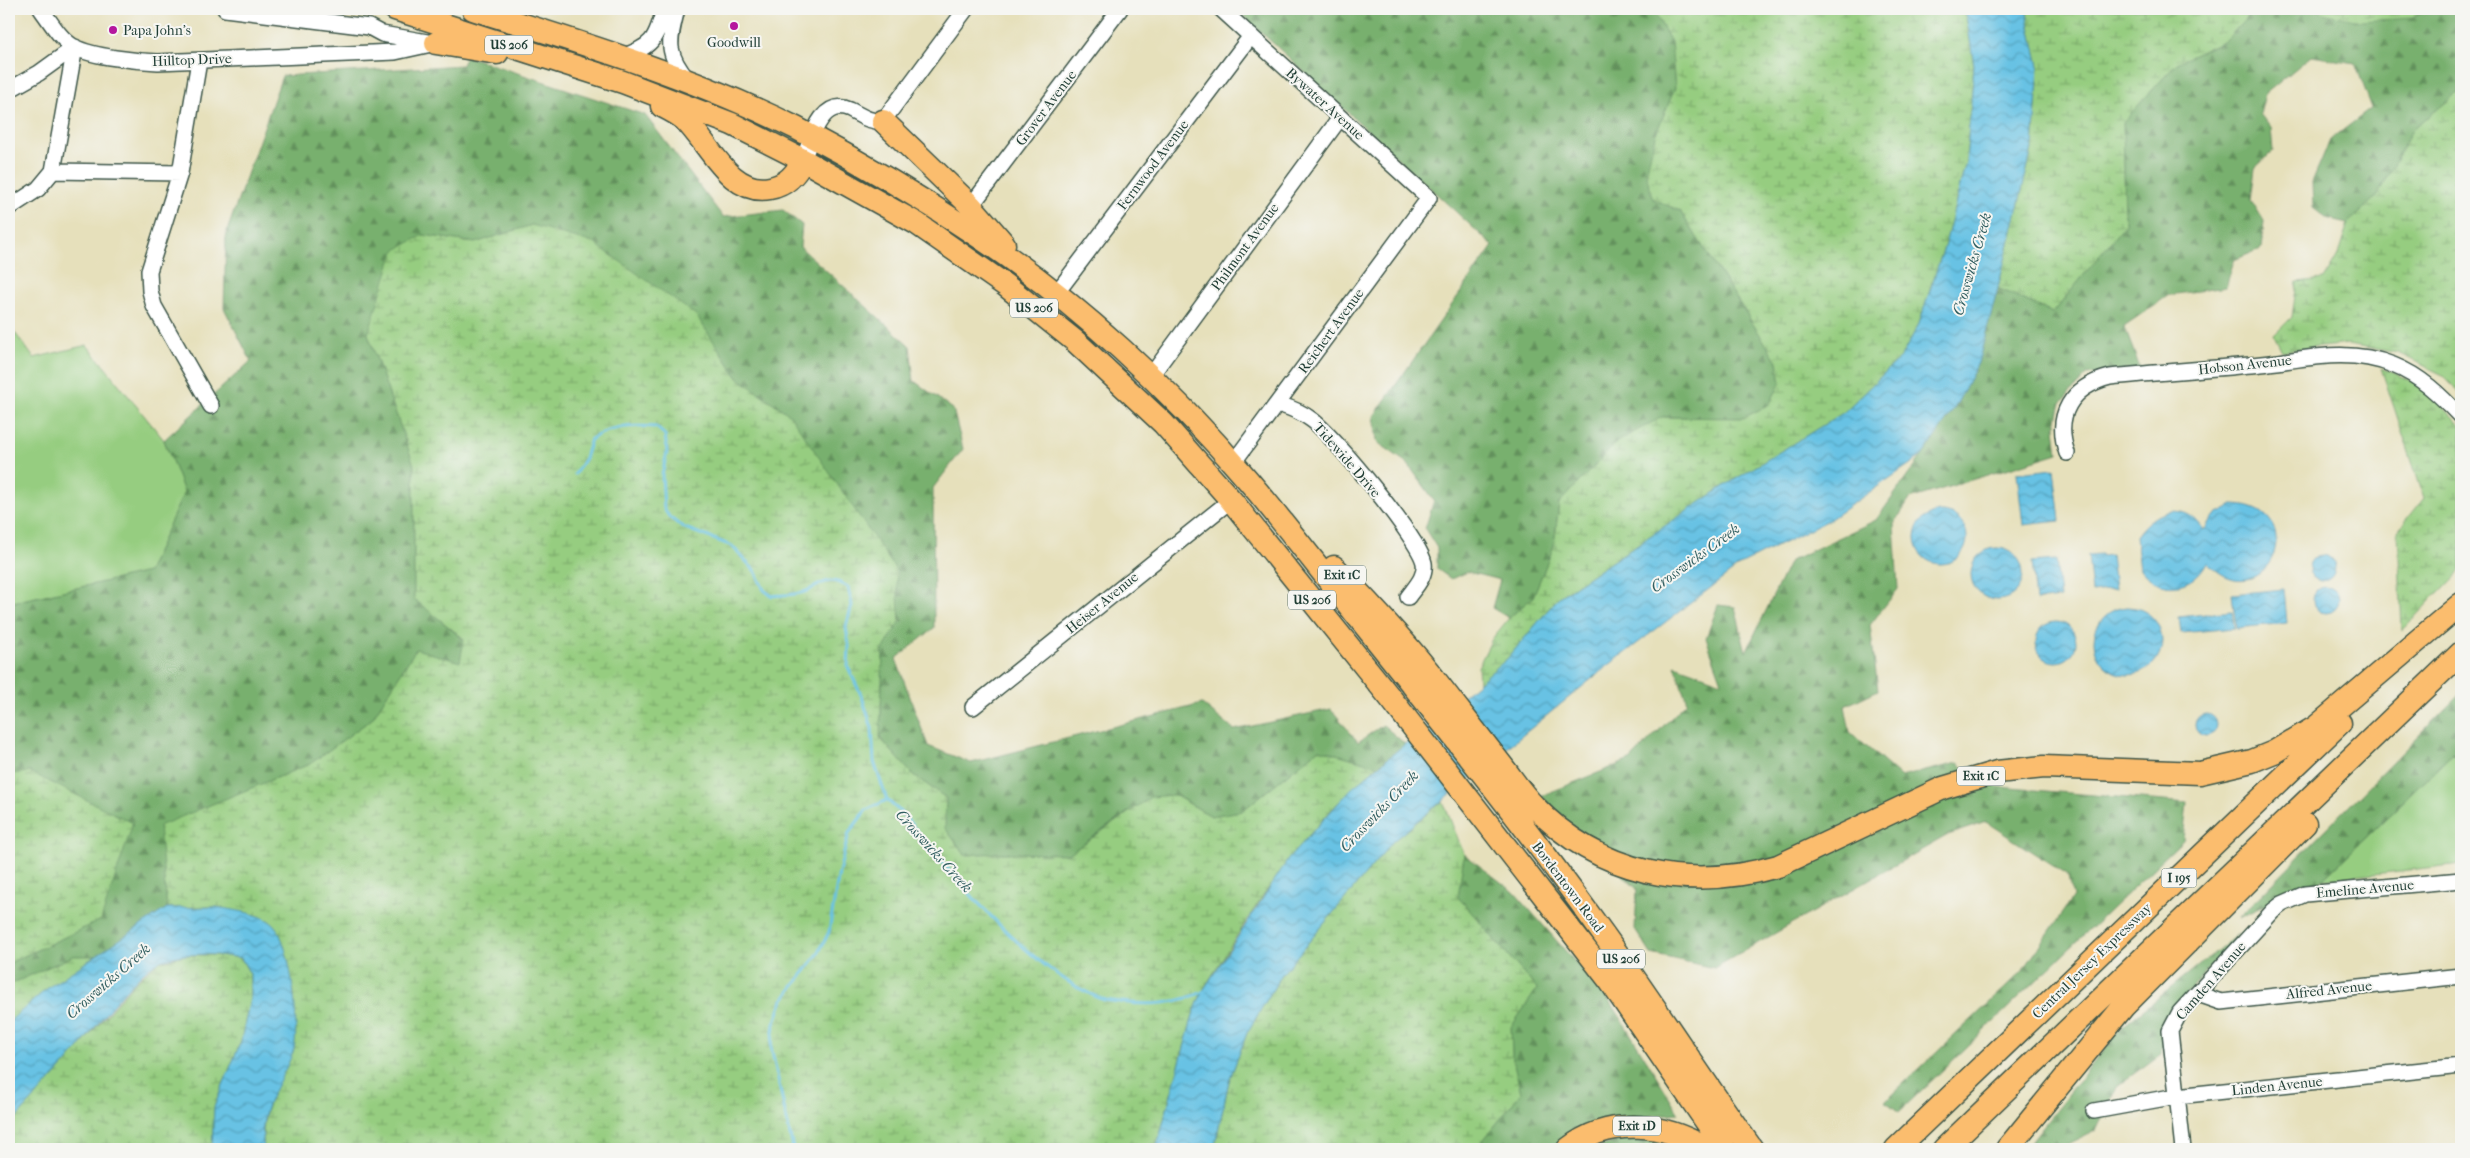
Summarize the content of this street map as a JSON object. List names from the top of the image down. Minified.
{"streets":{"highway":["US 206","Exit 1C","I 195","Bordentown Road","Central Jersey Expressway","Exit 1D"],"street":["Hilltop Drive","Bywater Avenue","Grover Avenue","Fernwood Avenue","Philmont Avenue","Reichert Avenue","Hobson Avenue","Tidewide Drive","Heiser Avenue","Emeline Avenue","Camden Avenue","Alfred Avenue","Linden Avenue"]},"crossings":[["US 206","Fernwood Avenue"],["US 206","Philmont Avenue"],["US 206","Reichert Avenue"],["US 206","Exit 1C"],["US 206","Heiser Avenue"],["US 206","Bordentown Road"],["Bywater Avenue","Fernwood Avenue"],["Bywater Avenue","Philmont Avenue"],["Bywater Avenue","Reichert Avenue"],["Reichert Avenue","Tidewide Drive"],["Exit 1C","Bordentown Road"],["Exit 1C","Central Jersey Expressway"],["Heiser Avenue","Bordentown Road"],["Emeline Avenue","Camden Avenue"],["Camden Avenue","Alfred Avenue"],["Camden Avenue","Linden Avenue"]],"water":["Crosswicks Creek"],"places":["Goodwill","Papa John's"]}
